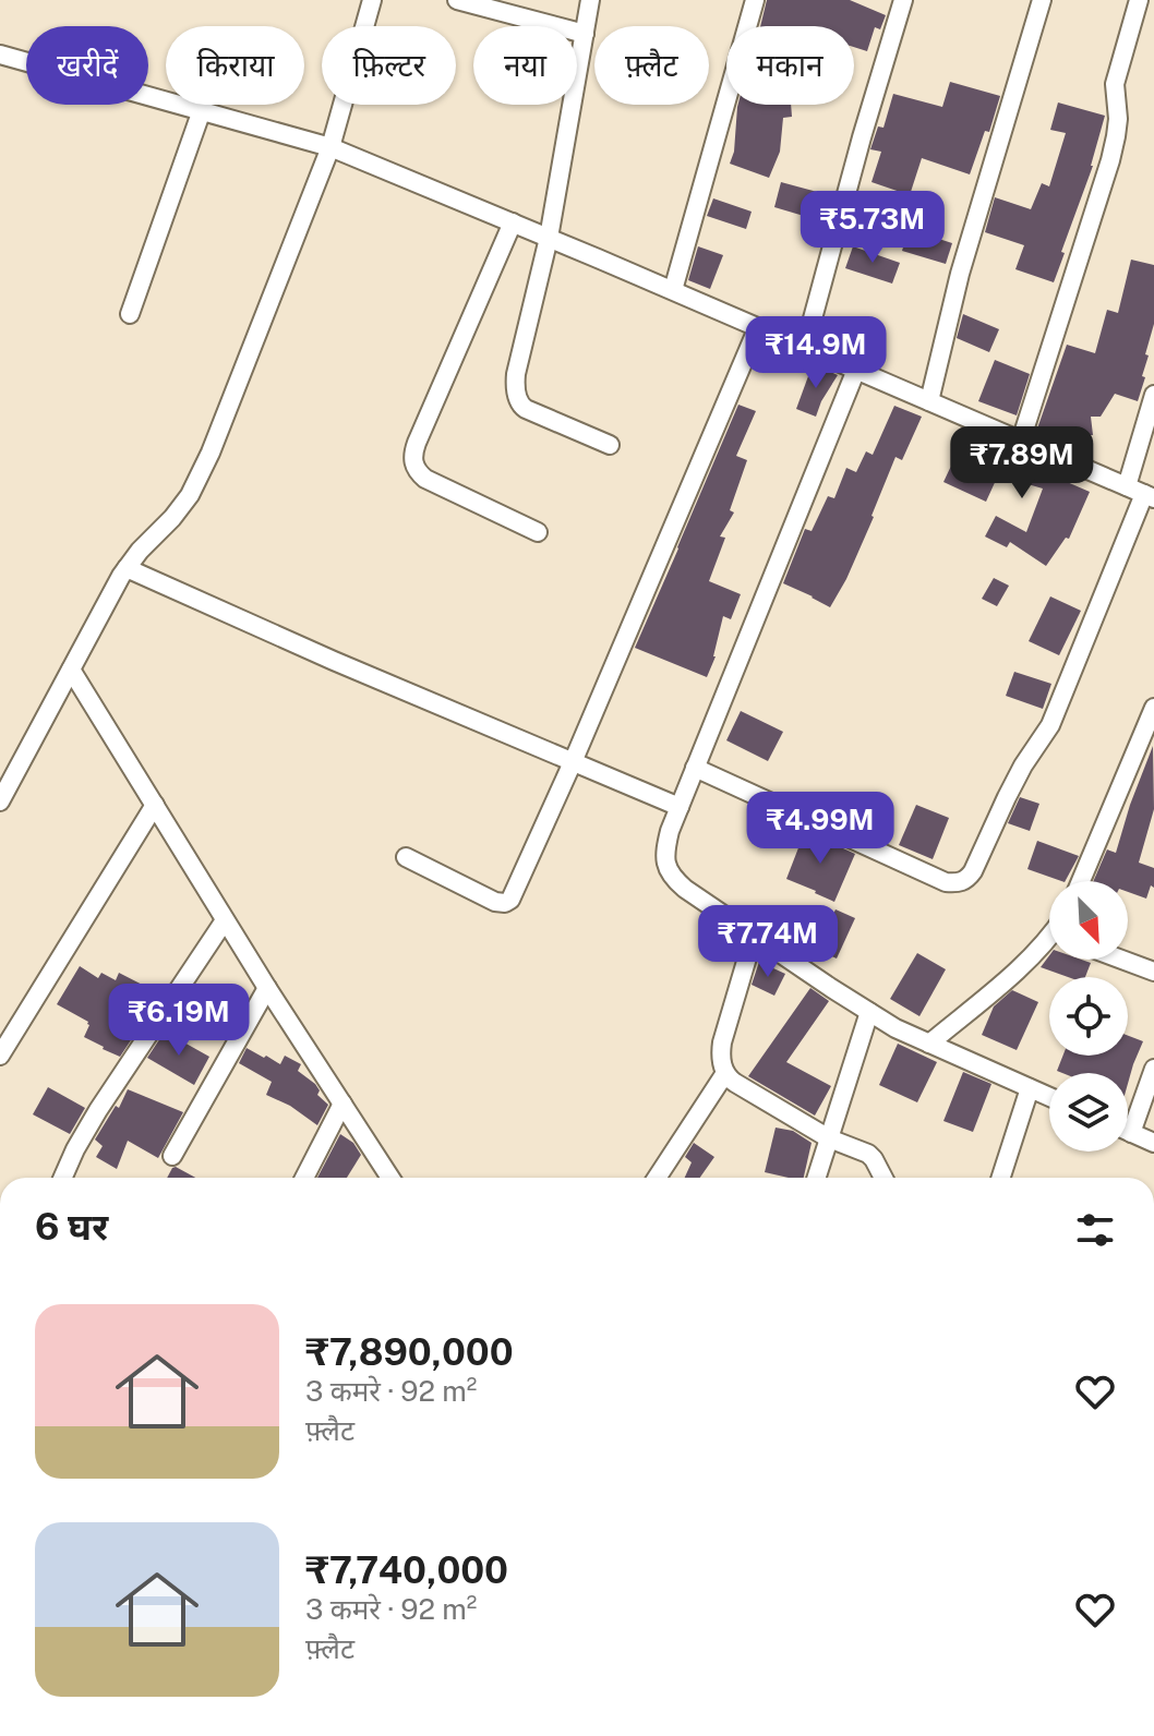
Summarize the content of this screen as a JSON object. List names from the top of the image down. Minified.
{"north":"bottom right","page":{"chip":["खरीदें","किराया","फ़िल्टर","नया","फ़्लैट","मकान"],"price":["₹5.73M","₹14.9M","₹7.89M","₹4.99M","₹7.74M","₹6.19M"],"heading":"6 घर","list":[{"name":"₹7,890,000","note":"3 कमरे · 92 m² · फ़्लैट"},{"name":"₹7,740,000","note":"3 कमरे · 92 m² · फ़्लैट"}]}}
